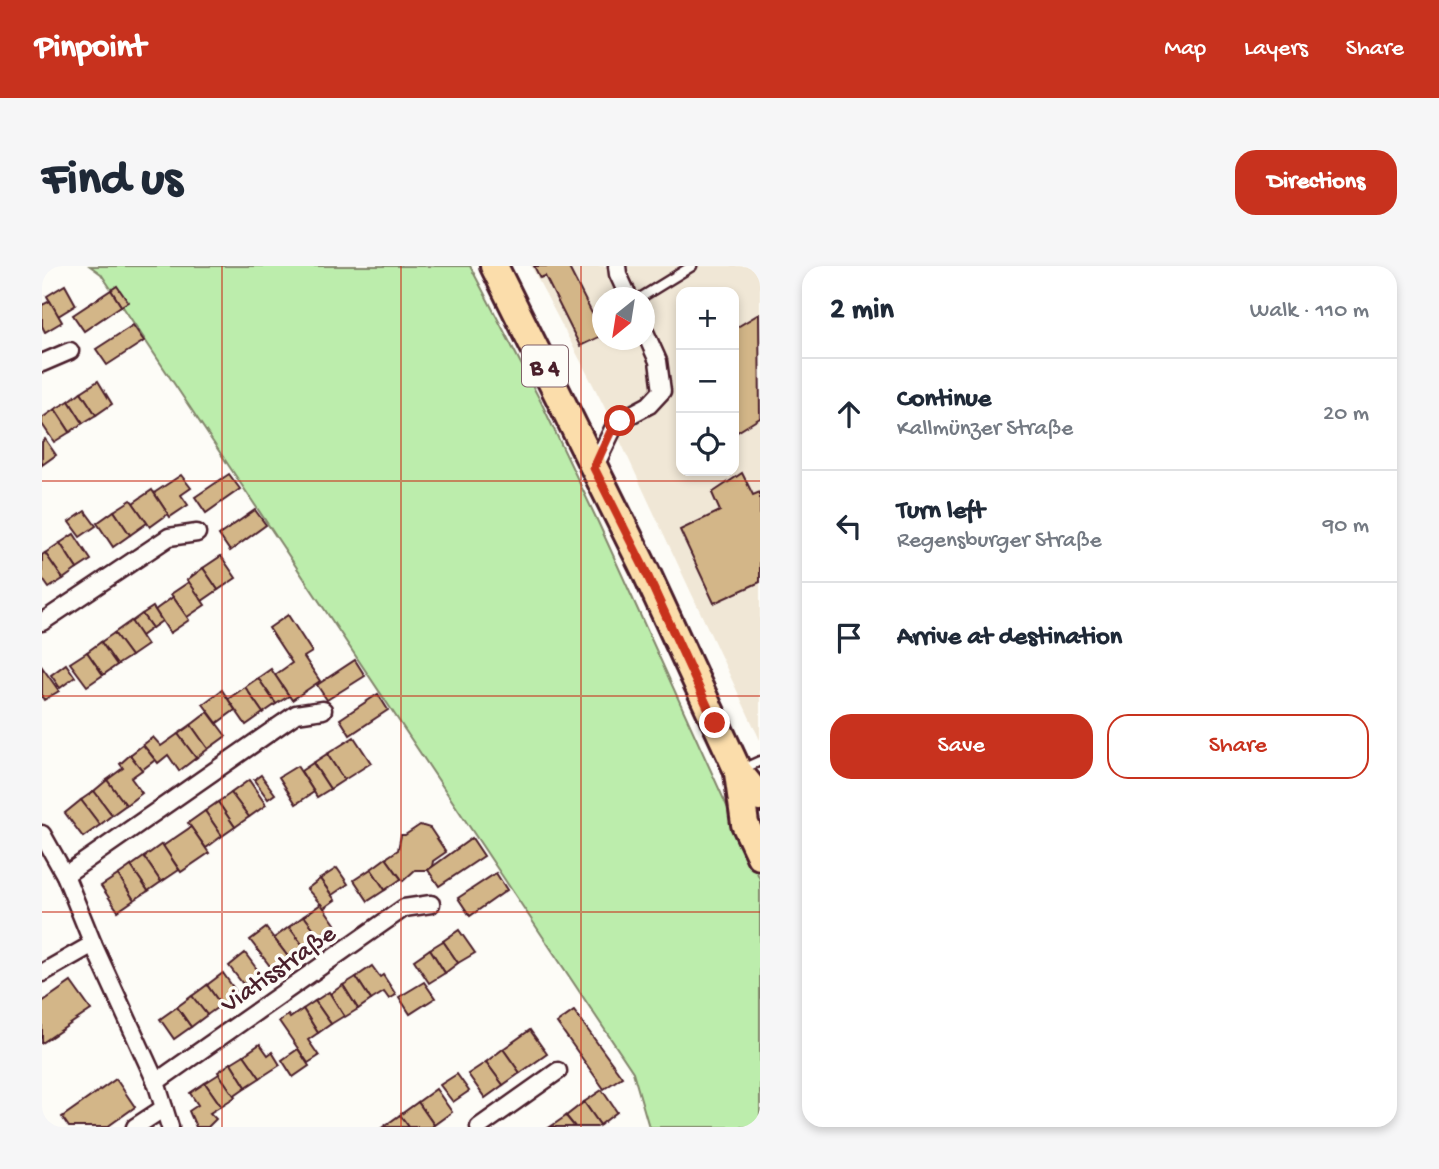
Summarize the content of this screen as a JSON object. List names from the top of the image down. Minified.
{"streets":{"main road":["B 4"],"street":["Viatisstraße"]},"north":"bottom left","page":{"header":"Pinpoint","nav":["Map","Layers","Share"],"buttons":["Directions",["Save","Share"]],"title":"Find us","heading":["2 min","Walk · 110 m"],"map_buttons":["+","−"],"list":[["Continue","Kallmünzer Straße","20 m"],["Turn left","Regensburger Straße","90 m"],"Arrive at destination"]}}
